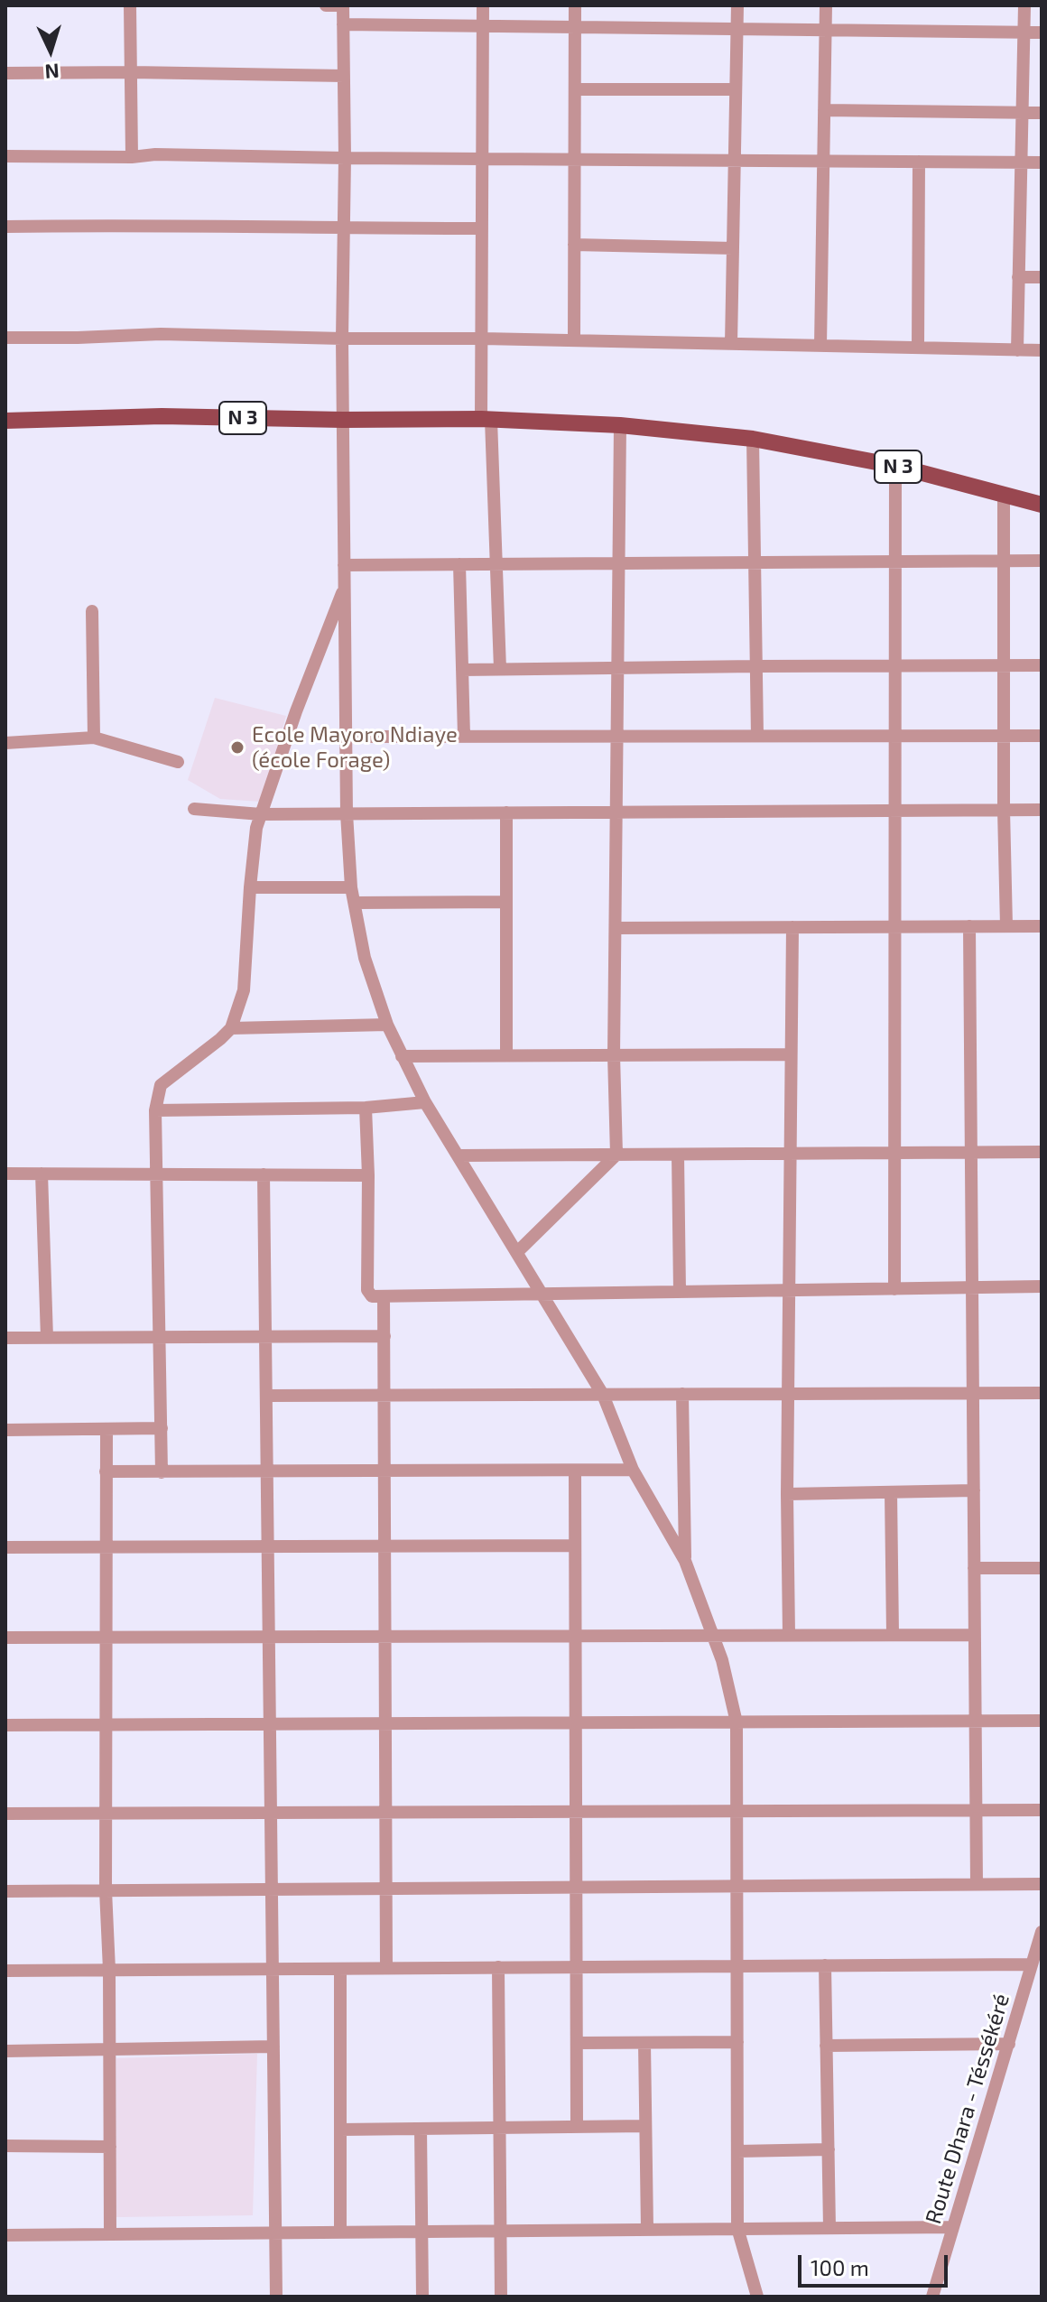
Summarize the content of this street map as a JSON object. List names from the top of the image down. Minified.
{"streets":{"main road":["N 3"],"street":["Route Dhara - Téssékéré"]},"places":["Ecole Mayoro Ndiaye (école Forage)"],"scale_bar":"100 m","north":"bottom"}
